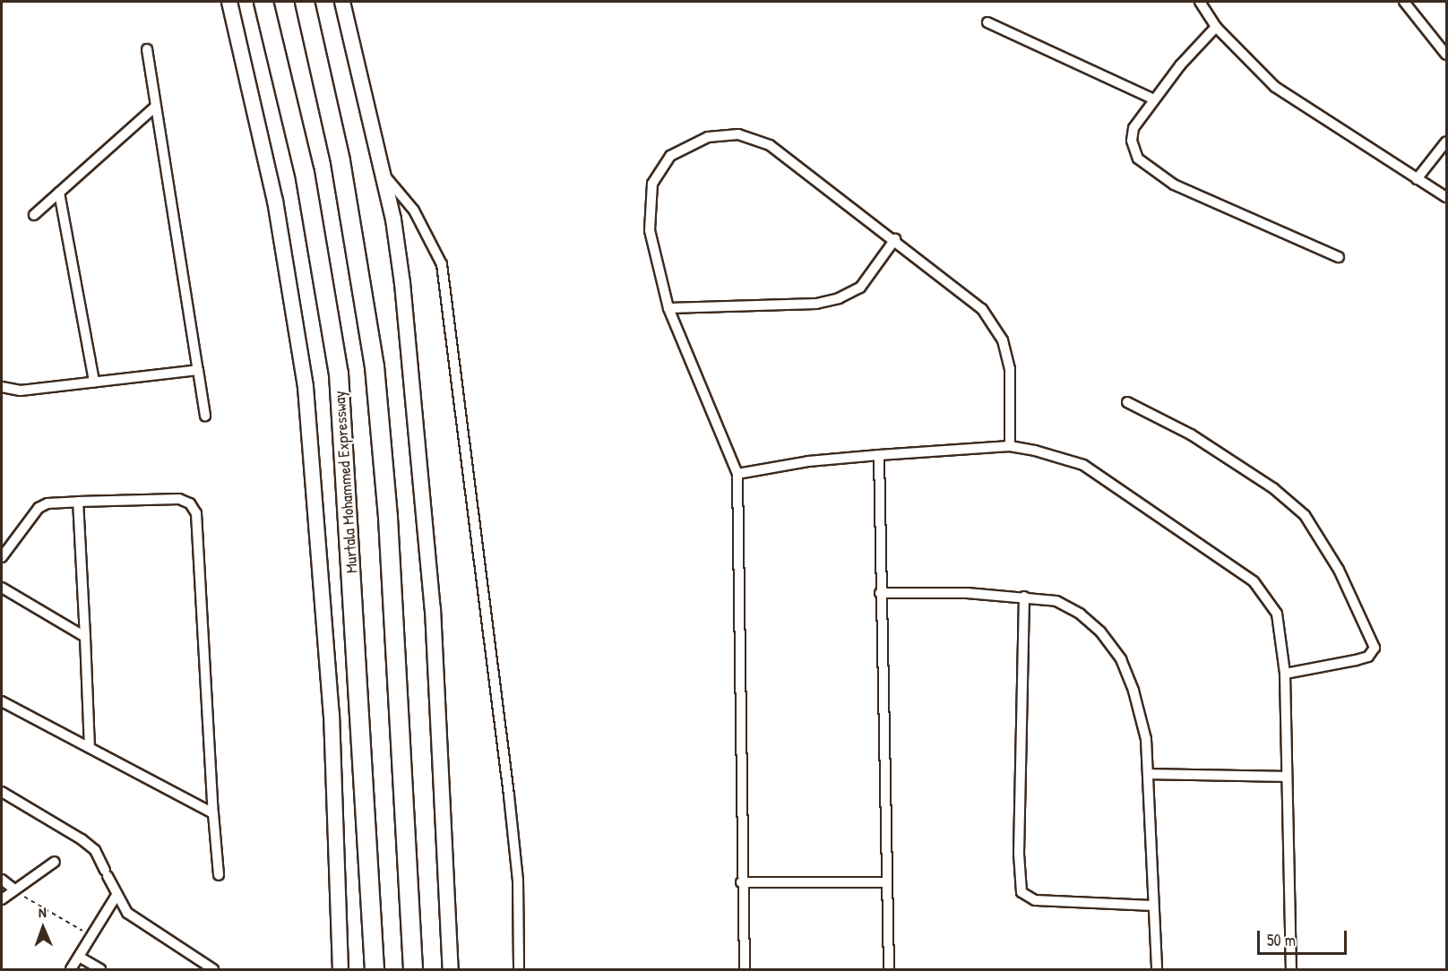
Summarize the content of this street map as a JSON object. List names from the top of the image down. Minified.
{"streets":{"highway":["Murtala Mohammed Expressway"]},"scale_bar":"50 m","north":"top"}
